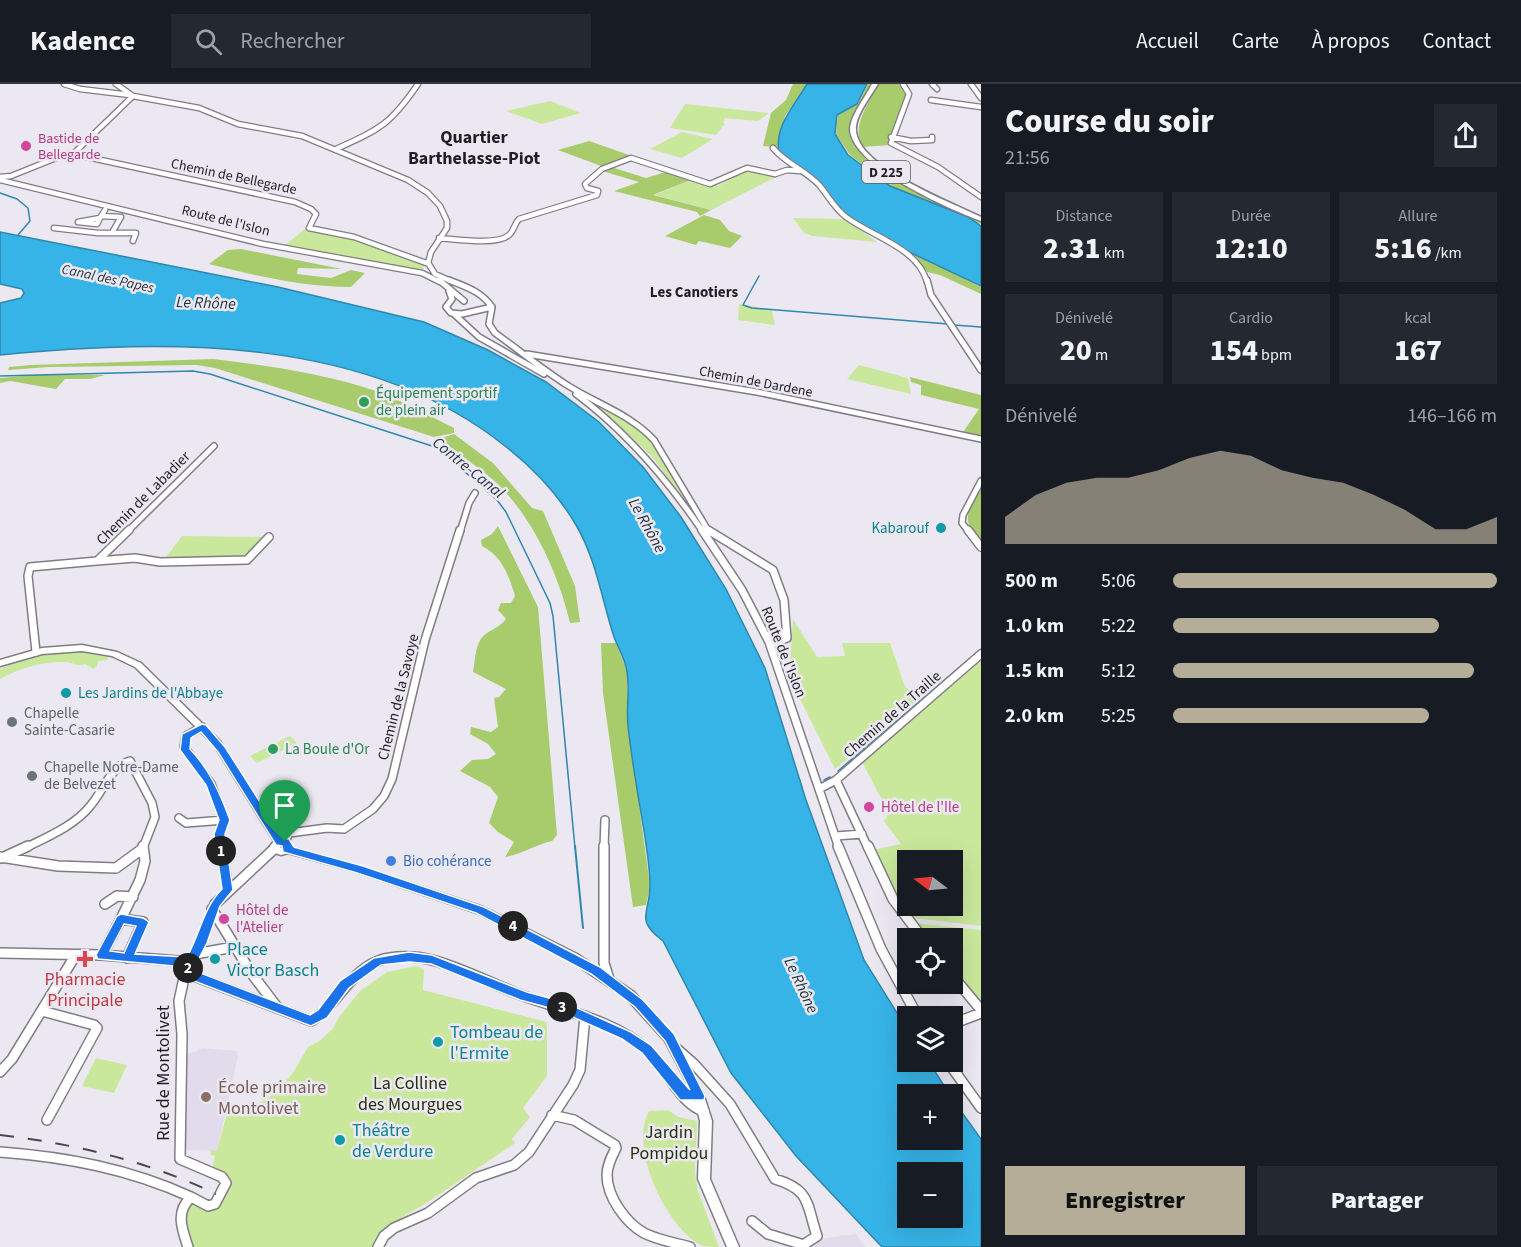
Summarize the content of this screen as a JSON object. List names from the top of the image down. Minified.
{"streets":{"highway":["D 225"],"street":["Chemin de Bellegarde","Route de l'Islon","Chemin de Dardene","Chemin de Labadier","Chemin de la Savoye","Chemin de la Traille","Rue de Montolivet"]},"crossings":[["Route de l'Islon","Chemin de la Traille"],["Chemin de la Savoye","Rue de Montolivet"]],"districts":["Quartier Barthelasse-Piot","Les Canotiers"],"water":["Canal des Papes","Le Rhône","Contre-Canal"],"parks":["La Colline des Mourgues","Jardin Pompidou"],"places":{"other":["Bastide de Bellegarde","Équipement sportif de plein air","Kabarouf","Les Jardins de l'Abbaye","Chapelle Sainte-Casarie","La Boule d'Or","Chapelle Notre-Dame de Belvezet","Hôtel de l'Ile","Bio cohérance","Hôtel de l'Atelier","Place Victor Basch","Tombeau de l'Ermite","École primaire Montolivet","Théâtre de Verdure"],"health":["Pharmacie Principale"]},"north":"left","page":{"header":"Kadence","search":"Rechercher","nav":["Accueil","Carte","À propos","Contact"],"heading":["Course du soir","21:56"],"stats":[["Distance","2.31 km"],["Durée","12:10"],["Allure","5:16 /km"],["Dénivelé","20 m"],["Cardio","154 bpm"],["kcal","167"]],"chart":["Dénivelé","146–166 m"],"list":[{"name":"500 m","note":"5:06"},{"name":"1.0 km","note":"5:22"},{"name":"1.5 km","note":"5:12"},{"name":"2.0 km","note":"5:25"}],"pins":["1","4","2","3"],"map_buttons":["+","−"],"buttons":["Enregistrer","Partager"]}}
